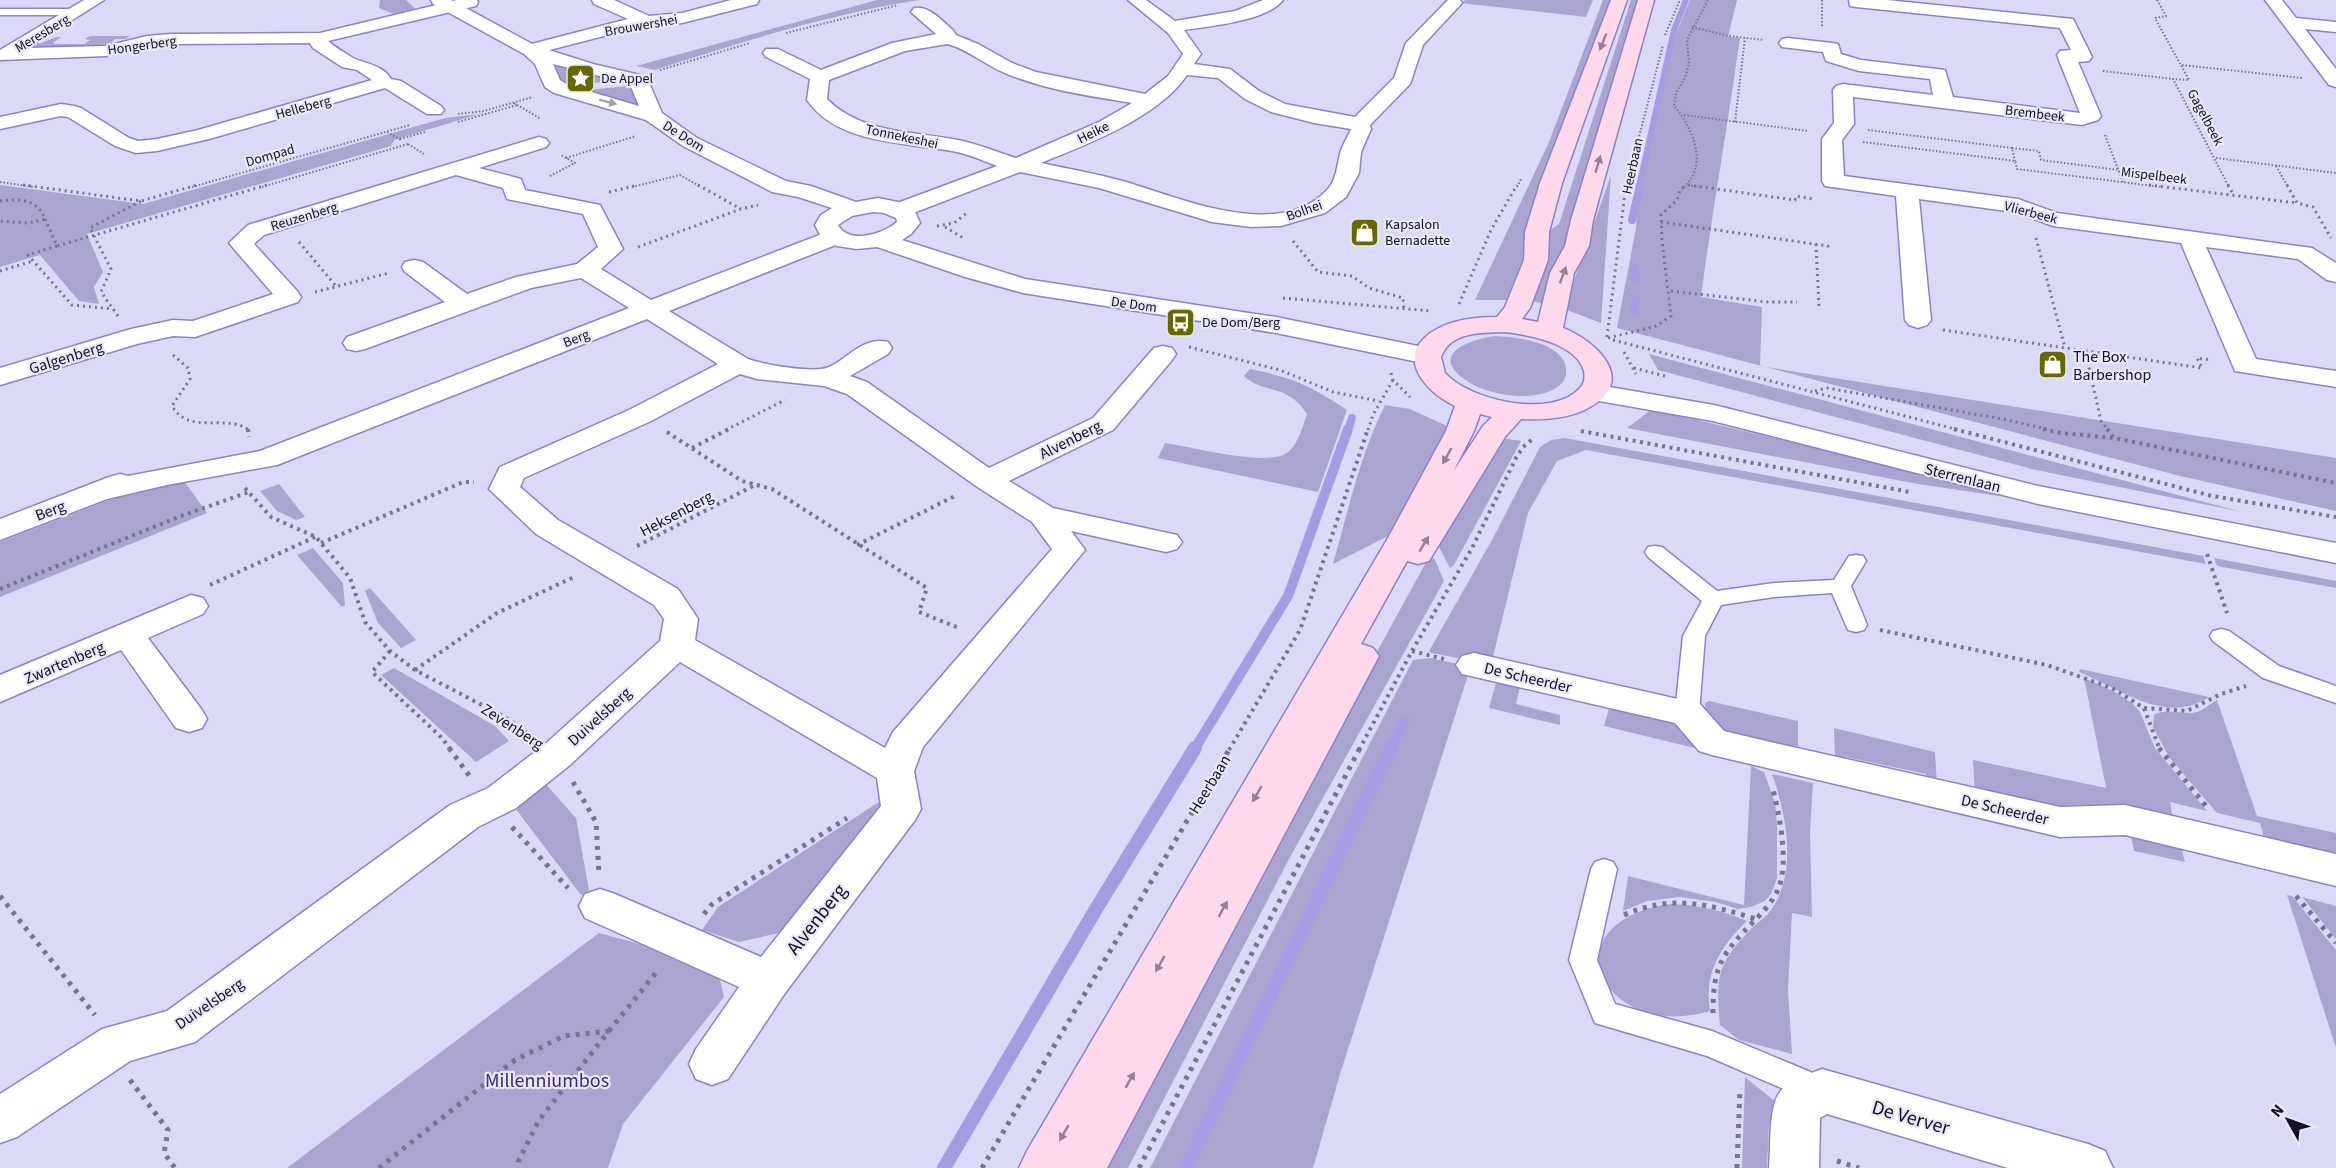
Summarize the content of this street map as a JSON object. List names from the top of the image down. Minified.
{"streets":{"main road":["Heerbaan"],"street":["Brouwershei","Meresberg","Hongerberg","Helleberg","Brembeek","Heike","De Dom","Tonnekeshei","Bolhei","Vlierbeek","Reuzenberg","Berg","Galgenberg","Alvenberg","Sterrenlaan","Zwartenberg","De Scheerder","Duivelsberg","De Verver"],"path":["Gagelbeek","Dompad","Mispelbeek","Heksenberg","Zevenberg"]},"crossings":[["Brouwershei","De Dom"],["Meresberg","Hongerberg"],["Brembeek","Mispelbeek"],["Brembeek","Vlierbeek"],["Gagelbeek","Mispelbeek"],["Heike","De Dom"],["Heike","Tonnekeshei"],["Heike","Bolhei"],["De Dom","Berg"],["Tonnekeshei","Bolhei"],["Mispelbeek","Vlierbeek"],["Reuzenberg","Galgenberg"],["Berg","Zevenberg"],["Alvenberg","Heksenberg"],["Heksenberg","Zevenberg"],["Duivelsberg","Zevenberg"]],"parks":["Millenniumbos"],"places":{"place":["De Appel"],"shop":["Kapsalon Bernadette","The Box Barbershop"],"bus stop":["De Dom/Berg"]},"north":"top left"}
